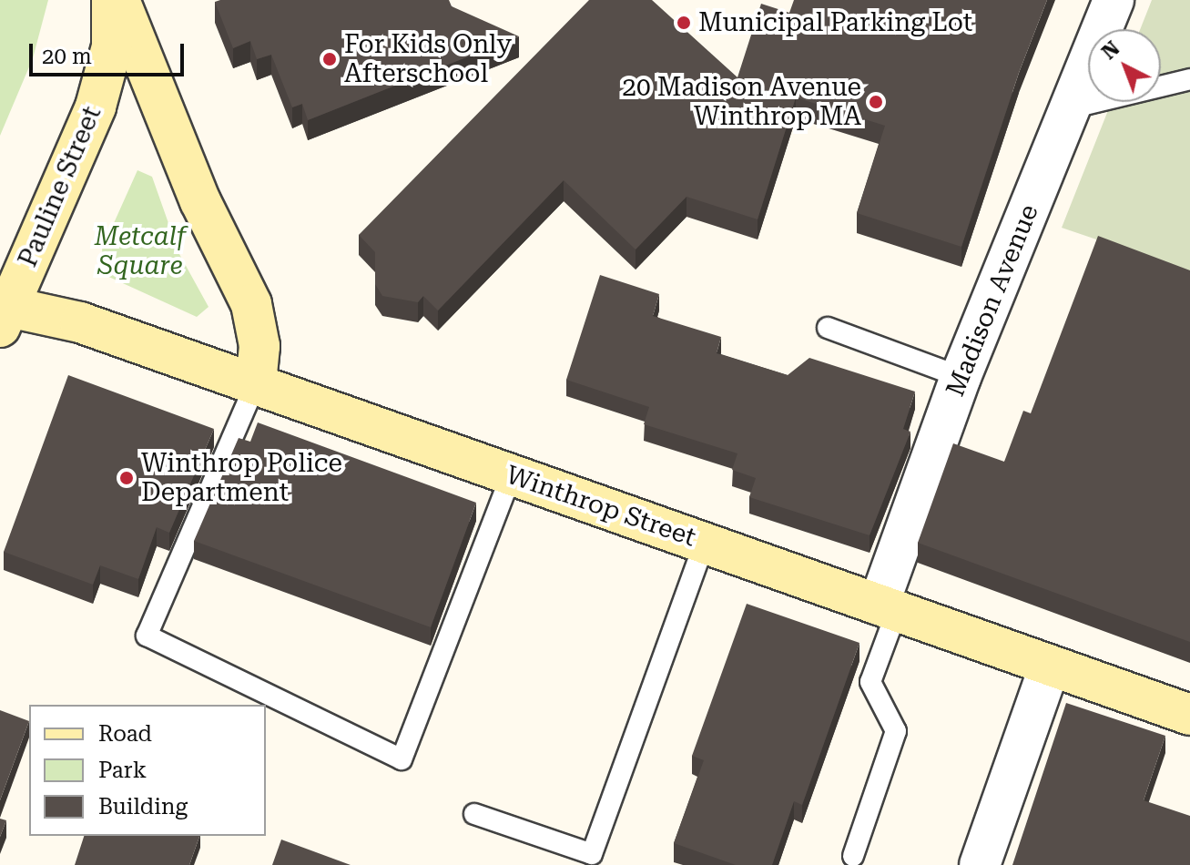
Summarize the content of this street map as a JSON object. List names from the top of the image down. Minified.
{"streets":{"main road":["Pauline Street","Winthrop Street"],"street":["Madison Avenue"]},"crossings":[["Pauline Street","Winthrop Street"],["Madison Avenue","Winthrop Street"]],"parks":["Metcalf Square"],"places":["Municipal Parking Lot","For Kids Only Afterschool","20 Madison Avenue Winthrop MA","Winthrop Police Department"],"legend":["Road","Park","Building"],"scale_bar":"20 m","north":"top left"}
